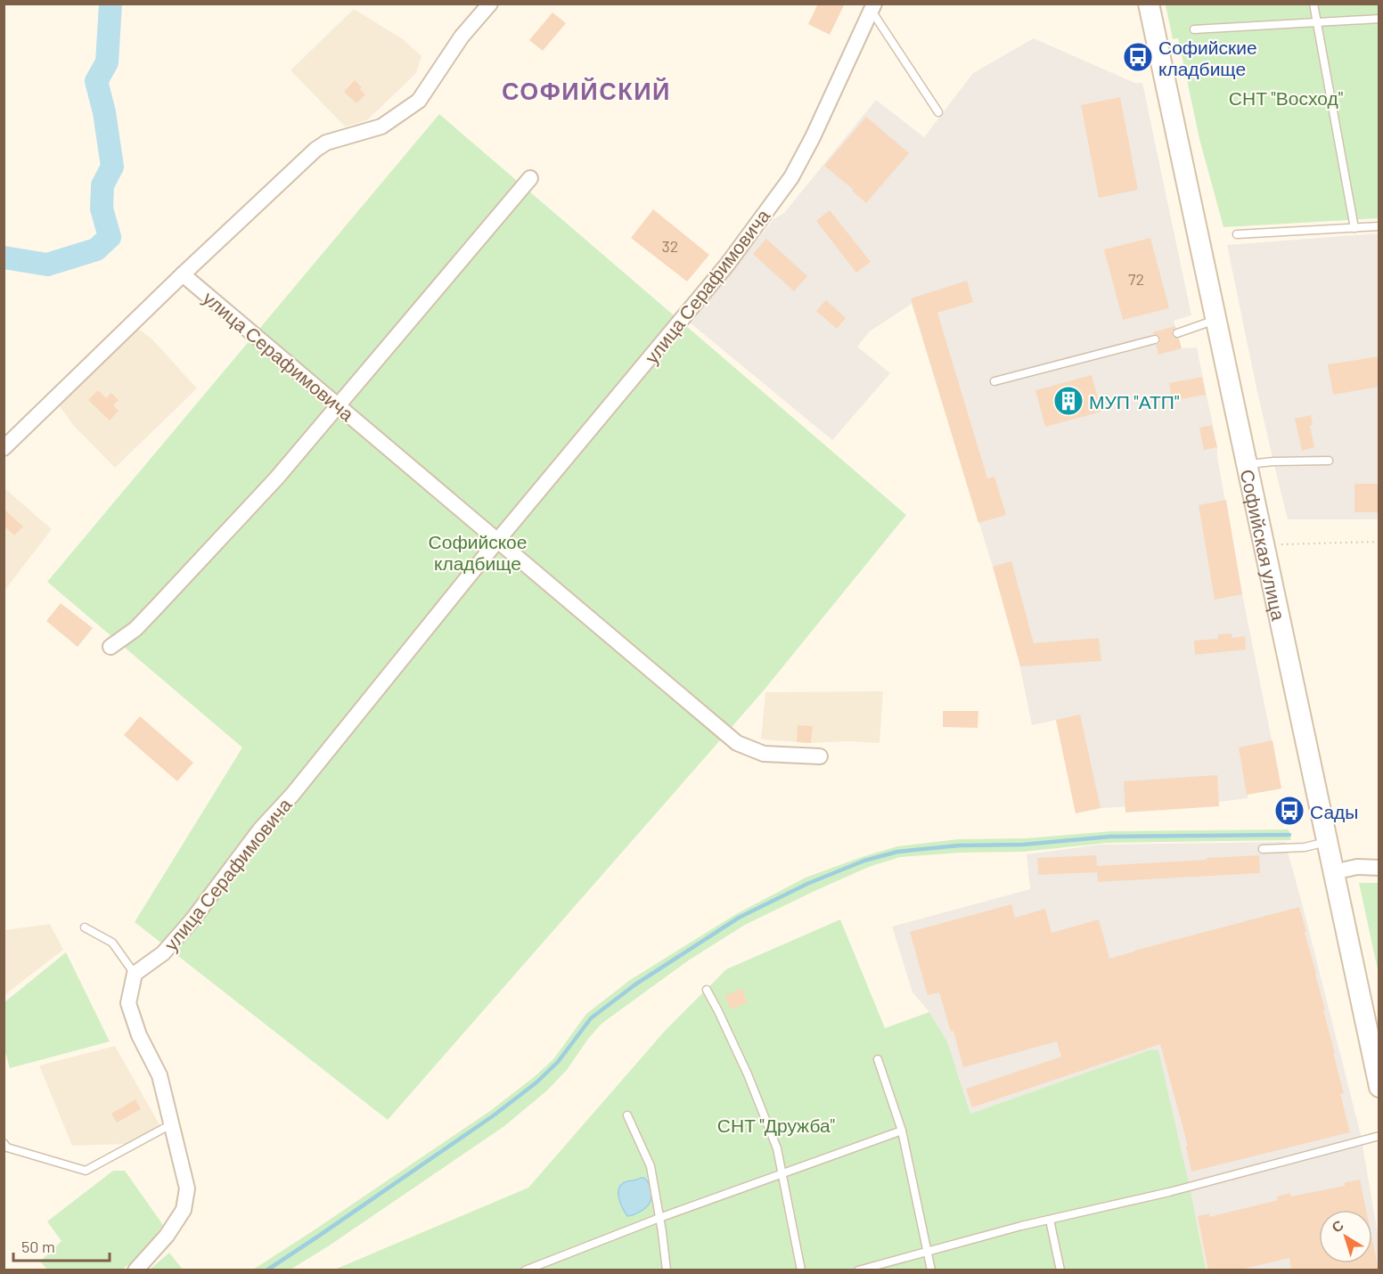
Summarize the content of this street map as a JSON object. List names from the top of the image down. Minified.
{"streets":{"main road":["Софийская улица"],"street":["улица Серафимовича"]},"districts":["СОФИЙСКИЙ"],"parks":["СНТ \"Восход\"","Софийское кладбище","СНТ \"Дружба\""],"places":{"bus stop":["Софийские кладбище","Сады"],"building":["МУП \"АТП\""]},"house_numbers":["32","72"],"scale_bar":"50 m","north":"top left"}
